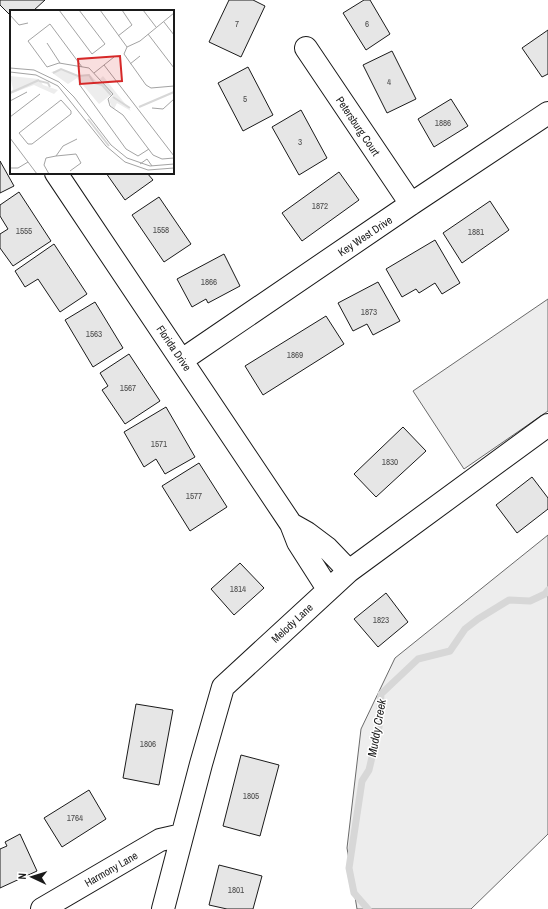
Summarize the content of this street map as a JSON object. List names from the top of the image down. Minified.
{"streets":{"street":["Petersburg Court","Key West Drive","Florida Drive","Melody Lane","Harmony Lane"]},"crossings":[["Petersburg Court","Key West Drive"],["Key West Drive","Florida Drive"],["Florida Drive","Melody Lane"],["Melody Lane","Harmony Lane"]],"water":["Muddy Creek"],"house_numbers":["7","6","4","5","1886","3","1872","1558","1555","1881","1866","1873","1563","1869","1567","1571","1830","1577","1814","1823","1806","1805","1764","1801"],"north":"left"}
